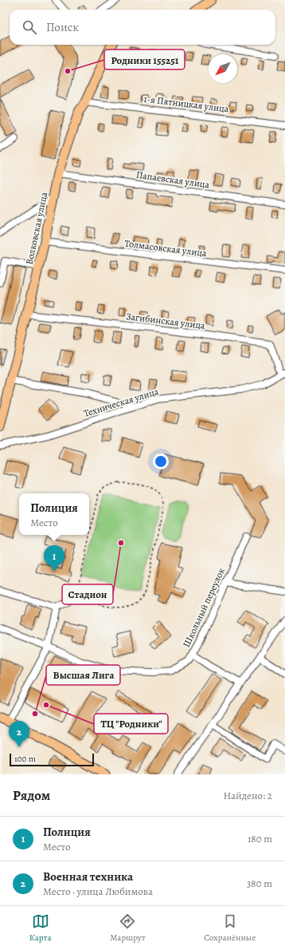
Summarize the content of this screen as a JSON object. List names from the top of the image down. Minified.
{"streets":{"main road":["Волковская улица"],"street":["1-я Пятницкая улица","Папаевская улица","Толмасовская улица","Загибинская улица","Техническая улица","Школьный переулок"]},"crossings":[["1-я Пятницкая улица","Волковская улица"],["Папаевская улица","Волковская улица"],["Волковская улица","Толмасовская улица"],["Волковская улица","Загибинская улица"],["Загибинская улица","Техническая улица"]],"places":["Родники 155251","Стадион","ТЦ \"Родники\"","Высшая Лига"],"scale_bar":"100 m","north":"bottom left","page":{"search":"Поиск","popup":["Полиция","Место"],"pins":["1","2"],"scale":"100 m","heading":["Рядом","Найдено: 2"],"list":[{"mark":"1","name":"Полиция","note":"Место","value":"180 m"},{"mark":"2","name":"Военная техника","note":"Место · улица Любимова","value":"380 m"}],"nav":["Карта","Маршрут","Сохранённые"]}}
